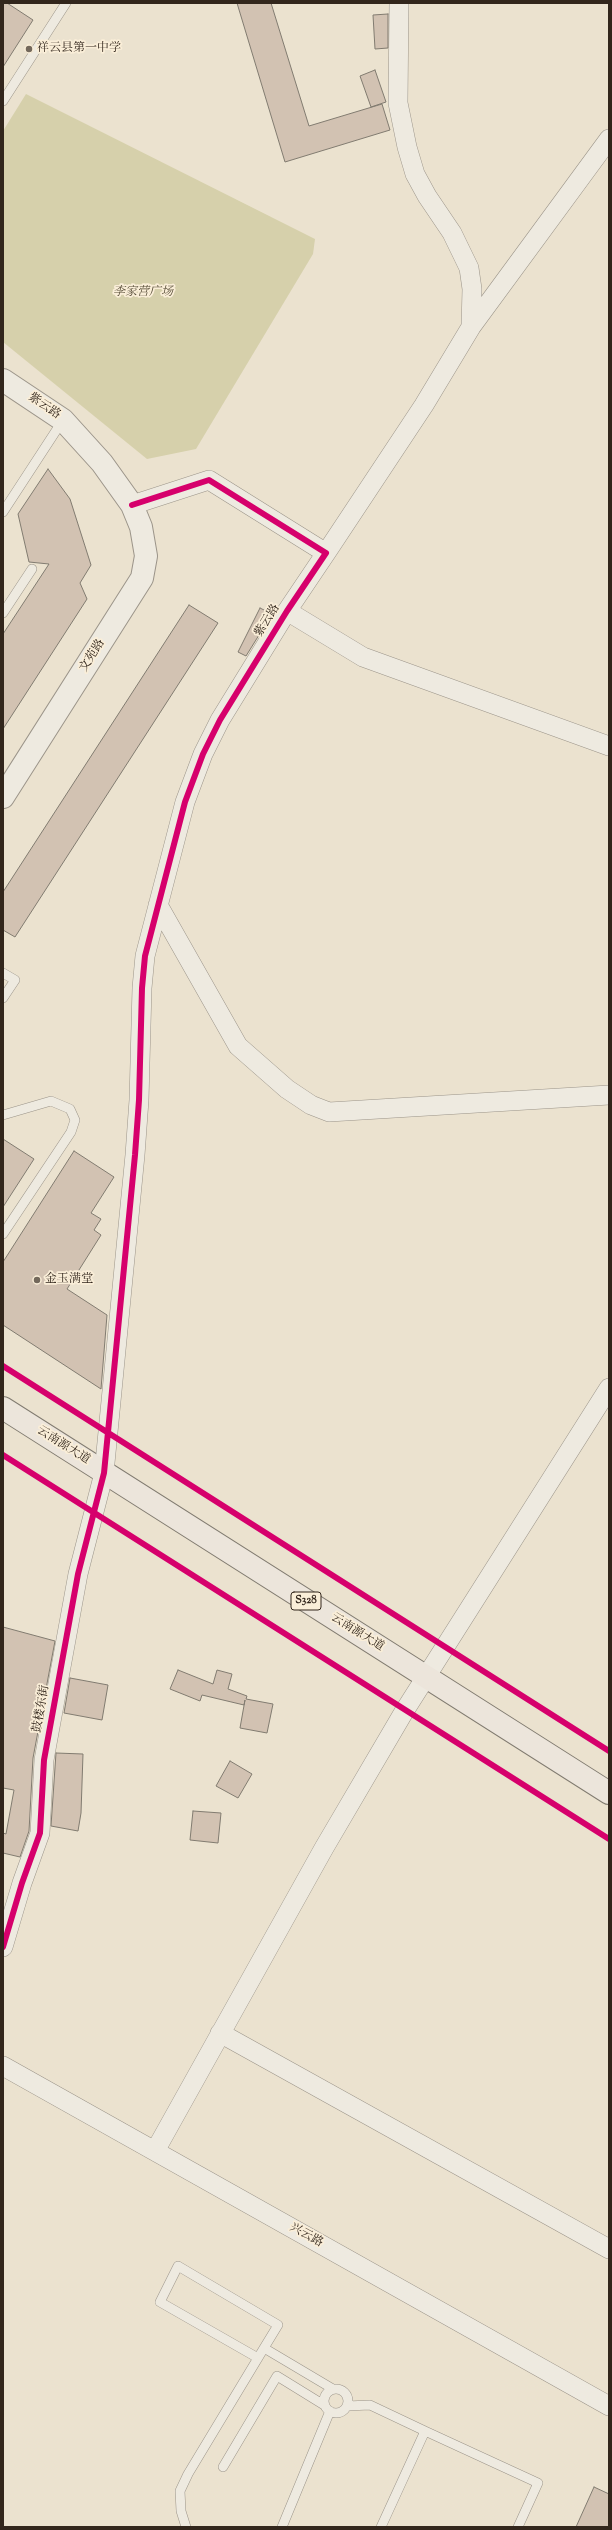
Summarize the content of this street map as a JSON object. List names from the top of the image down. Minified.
{"streets":{"main road":["云南源大道","S328"],"street":["紫云路","文苑路","鼓楼东街","兴云路"]},"crossings":[["紫云路","文苑路"],["紫云路","云南源大道"],["紫云路","鼓楼东街"],["云南源大道","鼓楼东街"]],"parks":["李家营广场"],"places":["祥云县第一中学","金玉满堂"]}
